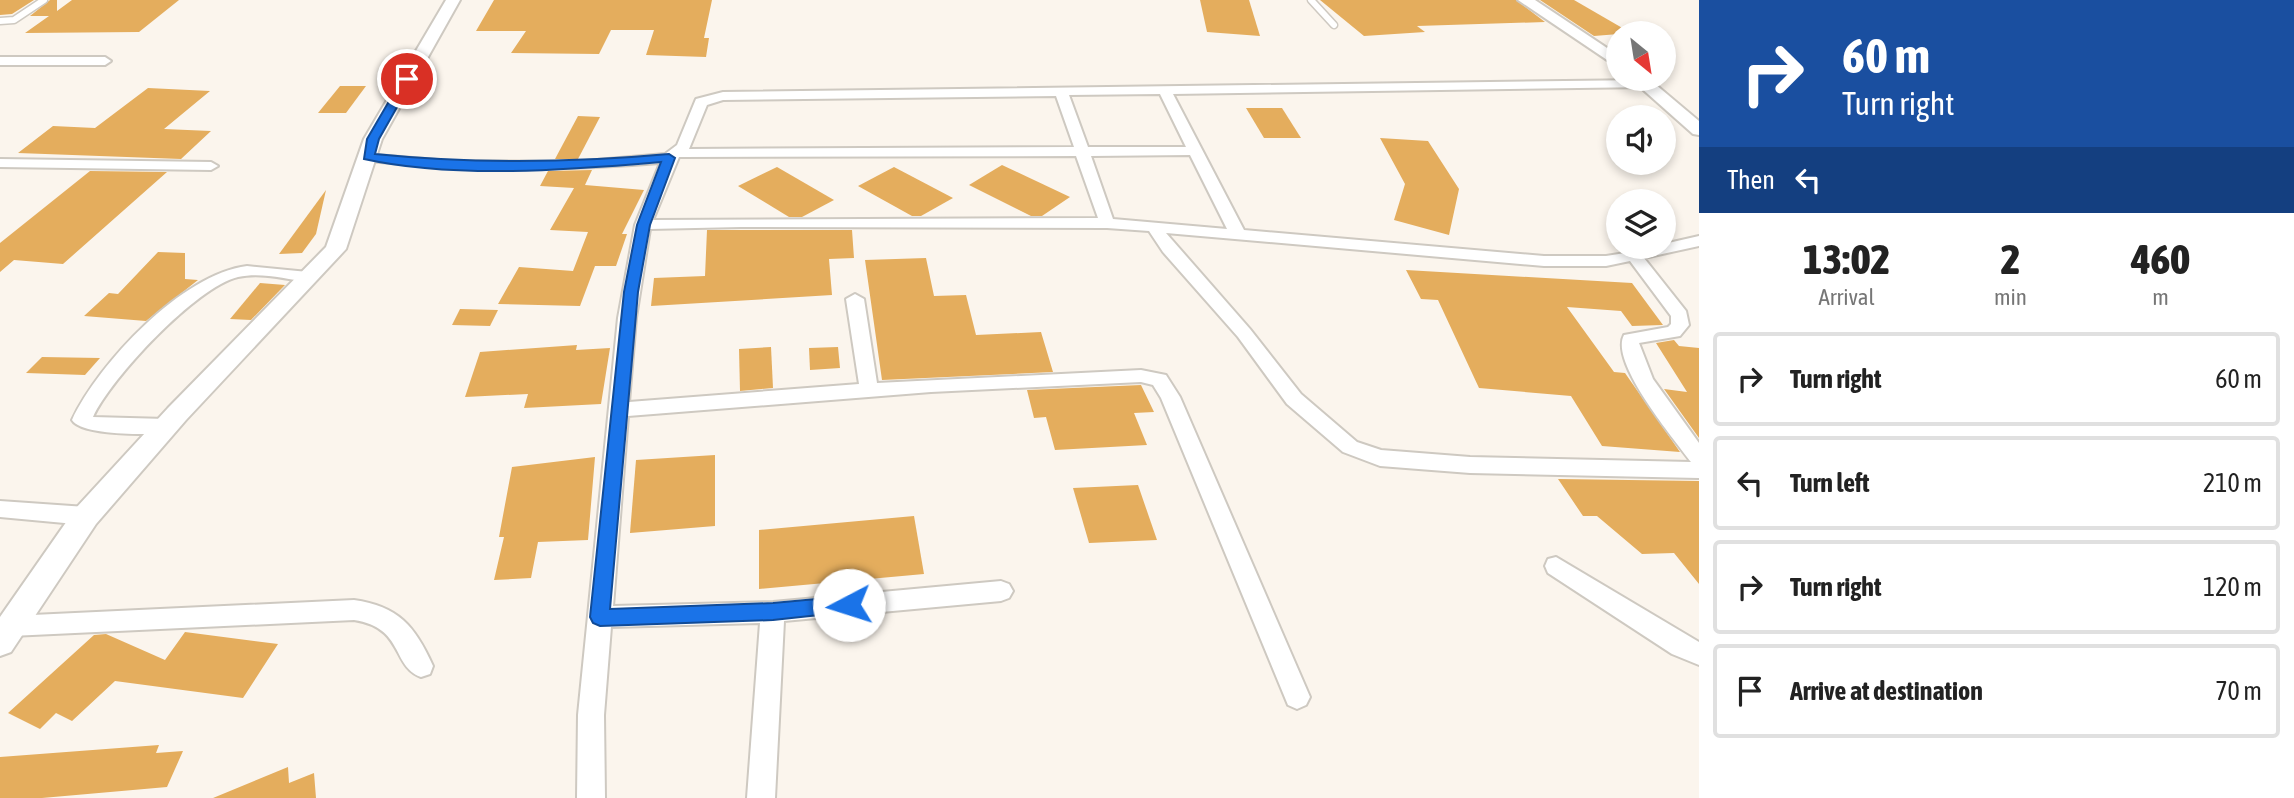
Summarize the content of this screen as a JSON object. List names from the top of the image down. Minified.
{"north":"bottom right","page":{"turn":["60 m","Turn right"],"then":"Then","eta":["13:02","Arrival","2","min","460","m"],"list":[{"name":"Turn right","value":"60 m"},{"name":"Turn left","value":"210 m"},{"name":"Turn right","value":"120 m"},{"name":"Arrive at destination","value":"70 m"}]}}
